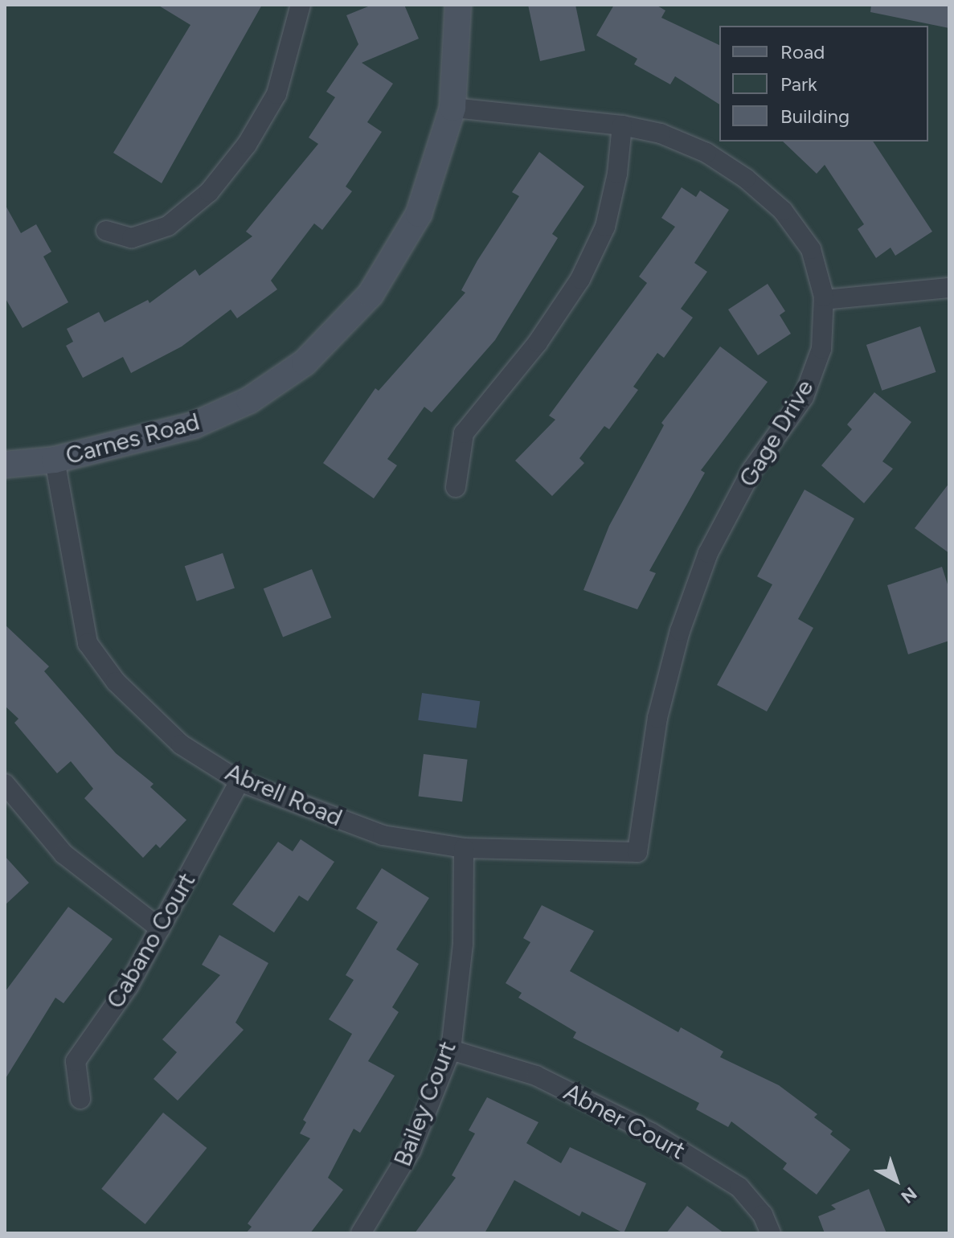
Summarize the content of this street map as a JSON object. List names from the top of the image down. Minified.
{"streets":{"street":["Gage Drive","Carnes Road","Abrell Road","Cabano Court","Bailey Court","Abner Court"]},"crossings":[["Gage Drive","Carnes Road"],["Gage Drive","Abrell Road"],["Carnes Road","Abrell Road"],["Abrell Road","Cabano Court"],["Abrell Road","Bailey Court"],["Bailey Court","Abner Court"]],"legend":["Road","Park","Building"],"north":"bottom right"}
